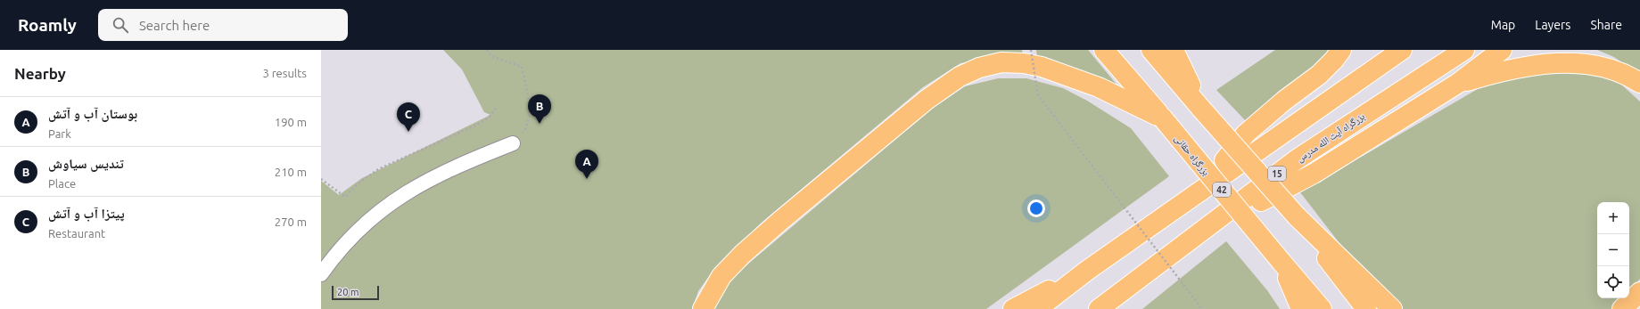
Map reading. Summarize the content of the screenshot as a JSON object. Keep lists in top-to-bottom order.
{
  "streets": {
    "highway": [
      "بزرگراه آیت الله مدرس",
      "بزرگراه حقانی",
      "15",
      "42"
    ]
  },
  "scale_bar": "20 m",
  "page": {
    "header": "Roamly",
    "search": "Search here",
    "nav": ["Map", "Layers", "Share"],
    "heading": ["Nearby", "3 results"],
    "pins": ["B", "C", "A"],
    "list": [
      {
        "mark": "A",
        "name": "بوستان آب و آتش",
        "note": "Park",
        "value": "190 m"
      },
      {
        "mark": "B",
        "name": "تندیس سیاوش",
        "note": "Place",
        "value": "210 m"
      },
      {
        "mark": "C",
        "name": "پیتزا آب و آتش",
        "note": "Restaurant",
        "value": "270 m"
      }
    ],
    "map_buttons": ["+", "−"],
    "scale": "20 m"
  }
}
